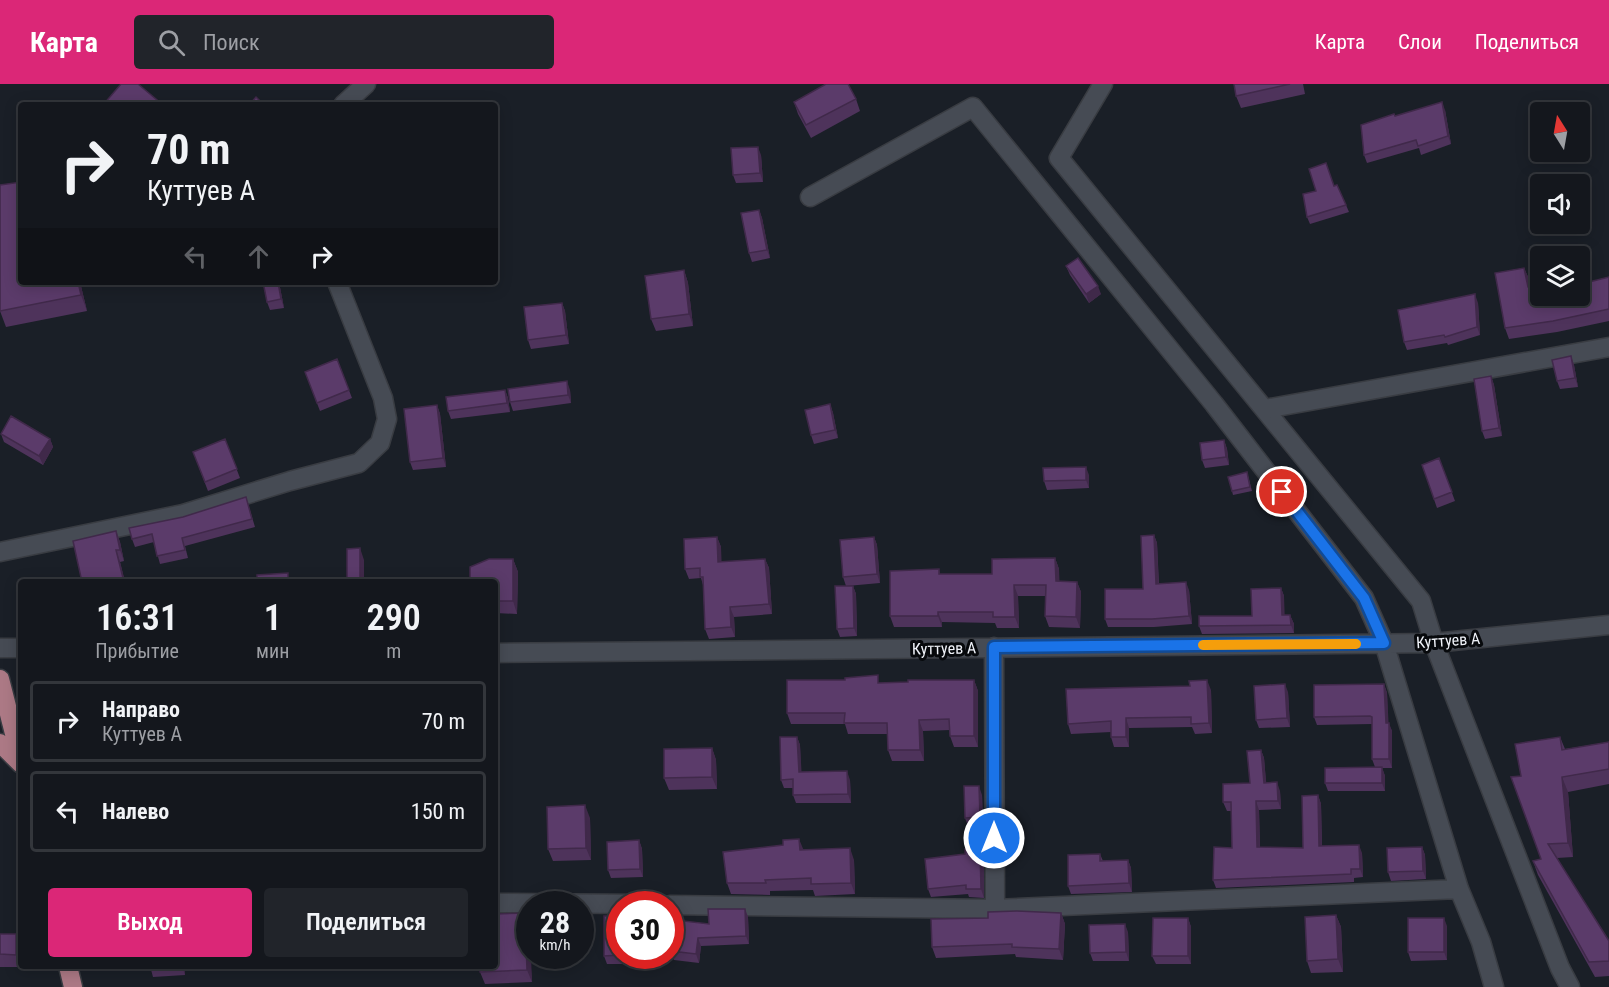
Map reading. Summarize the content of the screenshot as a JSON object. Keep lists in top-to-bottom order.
{
  "streets": {
    "street": ["Куттуев А"]
  },
  "north": "top",
  "page": {
    "header": "Карта",
    "search": "Поиск",
    "nav": ["Карта", "Слои", "Поделиться"],
    "turn": ["70 m", "Куттуев А"],
    "eta": [
      "16:31",
      "Прибытие",
      "1",
      "мин",
      "290",
      "m"
    ],
    "list": [
      {
        "name": "Направо",
        "note": "Куттуев А",
        "value": "70 m"
      },
      {
        "name": "Налево",
        "value": "150 m"
      }
    ],
    "buttons": ["Выход", "Поделиться"],
    "speed": "28 km/h",
    "limit": "30"
  }
}
